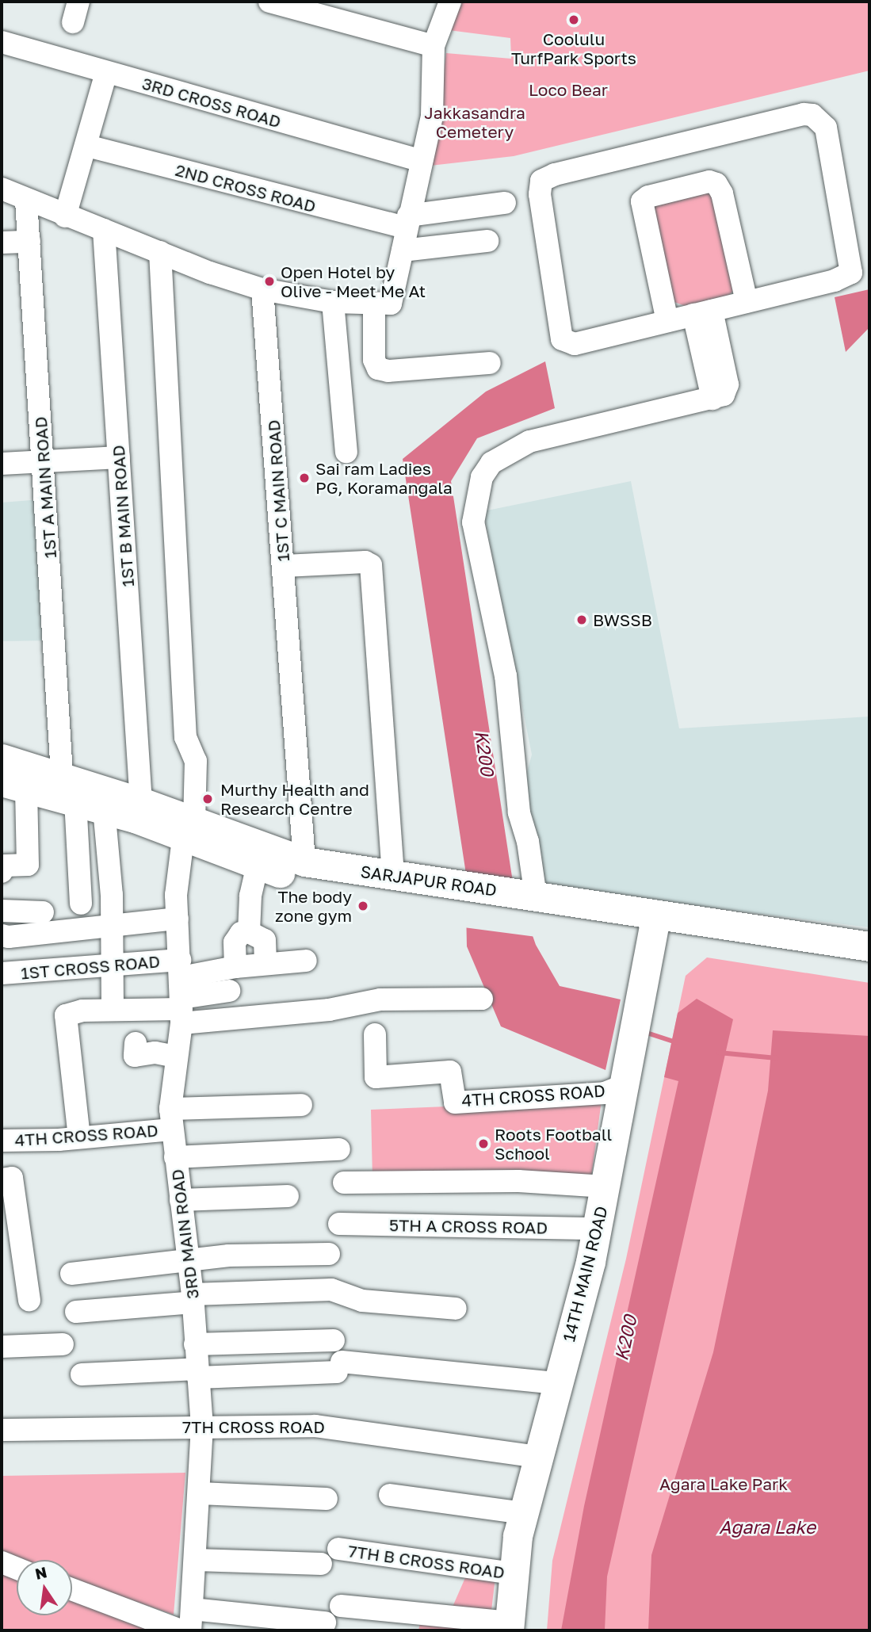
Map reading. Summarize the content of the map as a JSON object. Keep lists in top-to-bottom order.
{
  "streets": {
    "main road": ["SARJAPUR ROAD", "14TH MAIN ROAD"],
    "street": [
      "3RD CROSS ROAD",
      "2ND CROSS ROAD",
      "1ST A MAIN ROAD",
      "1ST C MAIN ROAD",
      "1ST B MAIN ROAD",
      "1ST CROSS ROAD",
      "4TH CROSS ROAD",
      "5TH A CROSS ROAD",
      "3RD MAIN ROAD",
      "7TH CROSS ROAD",
      "7TH B CROSS ROAD"
    ]
  },
  "crossings": [
    ["1ST A MAIN ROAD", "SARJAPUR ROAD"],
    ["1ST C MAIN ROAD", "SARJAPUR ROAD"],
    ["1ST B MAIN ROAD", "SARJAPUR ROAD"],
    ["SARJAPUR ROAD", "3RD MAIN ROAD"],
    ["SARJAPUR ROAD", "14TH MAIN ROAD"],
    ["1ST CROSS ROAD", "3RD MAIN ROAD"],
    ["4TH CROSS ROAD", "3RD MAIN ROAD"],
    ["4TH CROSS ROAD", "14TH MAIN ROAD"],
    ["5TH A CROSS ROAD", "14TH MAIN ROAD"],
    ["3RD MAIN ROAD", "7TH CROSS ROAD"],
    ["14TH MAIN ROAD", "7TH CROSS ROAD"],
    ["14TH MAIN ROAD", "7TH B CROSS ROAD"]
  ],
  "water": ["K200", "Agara Lake"],
  "parks": ["Loco Bear", "Jakkasandra Cemetery", "Agara Lake Park"],
  "places": [
    "Coolulu TurfPark Sports",
    "Open Hotel by Olive - Meet Me At",
    "Sai ram Ladies PG, Koramangala",
    "BWSSB",
    "Murthy Health and Research Centre",
    "The body zone gym",
    "Roots Football School"
  ],
  "north": "top"
}
